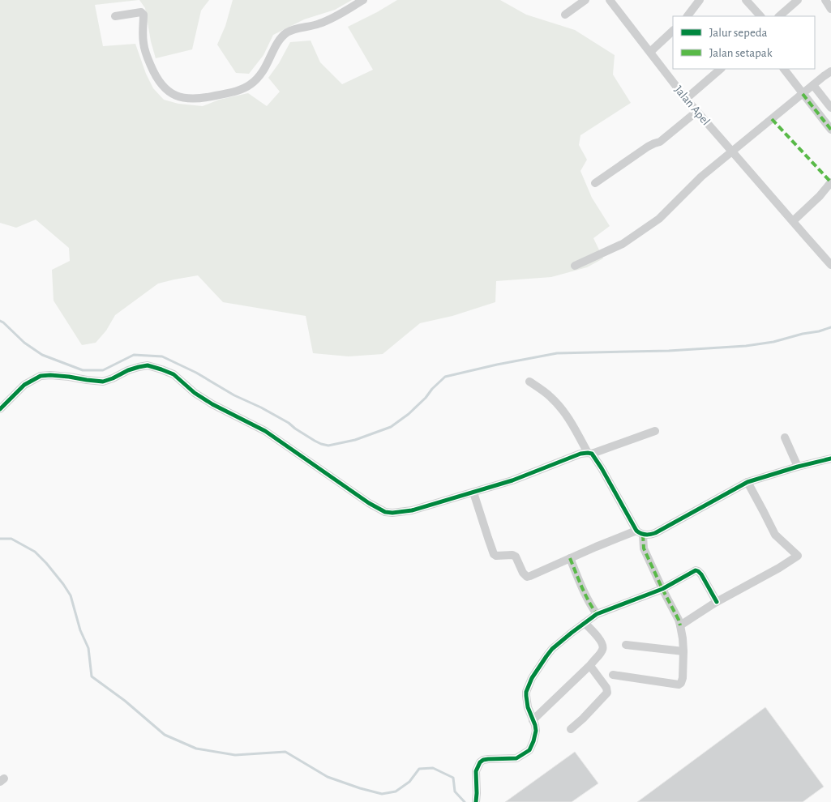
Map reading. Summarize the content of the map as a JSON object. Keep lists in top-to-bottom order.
{
  "streets": {
    "street": ["Jalan Apel"]
  },
  "legend": ["Jalur sepeda", "Jalan setapak"]
}
